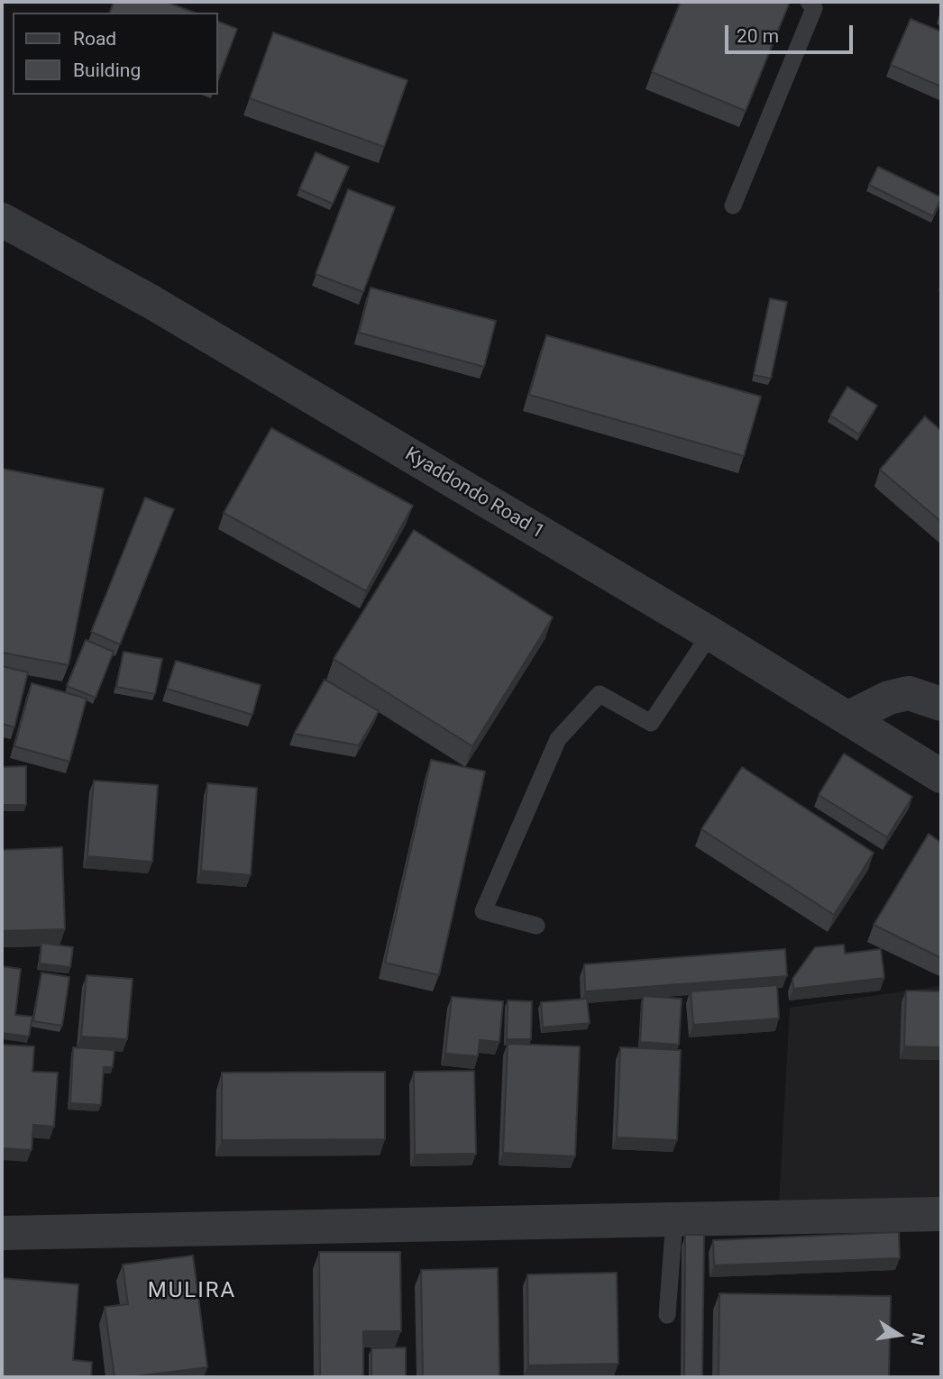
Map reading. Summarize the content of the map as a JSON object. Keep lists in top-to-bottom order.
{
  "streets": {
    "street": ["Kyaddondo Road 1"]
  },
  "districts": ["MULIRA"],
  "legend": ["Road", "Building"],
  "scale_bar": "20 m",
  "north": "right"
}
